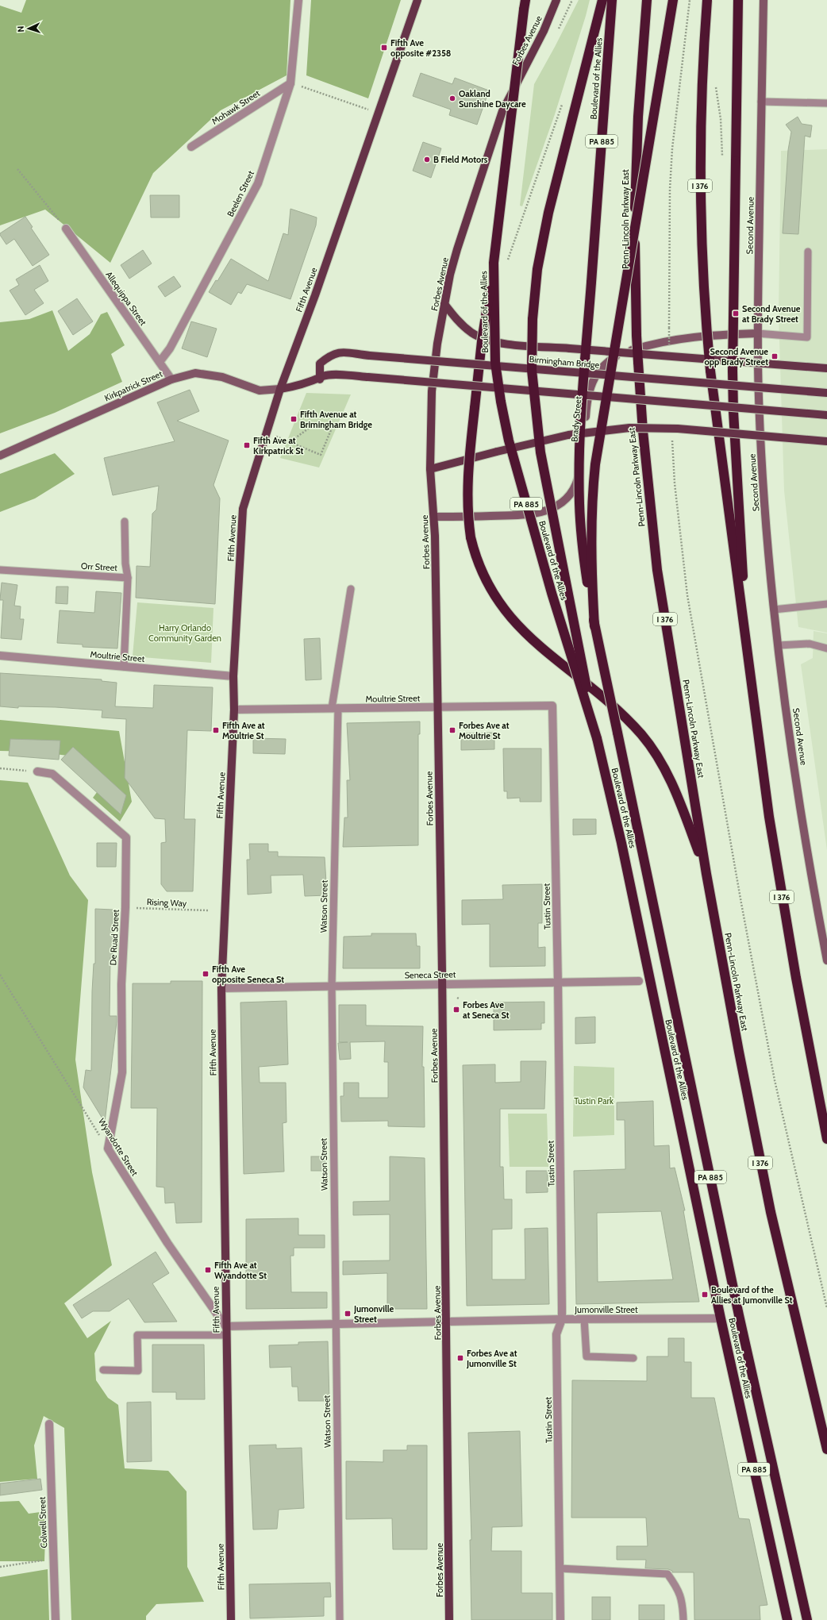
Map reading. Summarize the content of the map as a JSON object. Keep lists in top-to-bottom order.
{
  "streets": {
    "highway": [
      "Boulevard of the Allies",
      "PA 885",
      "I 376",
      "Penn-Lincoln Parkway East"
    ],
    "main road": [
      "Forbes Avenue",
      "Second Avenue",
      "Fifth Avenue",
      "Birmingham Bridge",
      "Kirkpatrick Street",
      "Brady Street"
    ],
    "street": [
      "Mohawk Street",
      "Beelen Street",
      "Allequippa Street",
      "Moultrie Street",
      "Tustin Street",
      "De Ruad Street",
      "Seneca Street",
      "Wyandotte Street",
      "Jumonville Street",
      "Colwell Street"
    ],
    "lane": ["Orr Street", "Watson Street"],
    "path": ["Rising Way"]
  },
  "crossings": [
    ["Forbes Avenue", "Brady Street"],
    ["Forbes Avenue", "Moultrie Street"],
    ["Forbes Avenue", "Seneca Street"],
    ["Forbes Avenue", "Jumonville Street"],
    ["Boulevard of the Allies", "Jumonville Street"],
    ["Mohawk Street", "Beelen Street"],
    ["Beelen Street", "Allequippa Street"],
    ["Second Avenue", "Brady Street"],
    ["Fifth Avenue", "Kirkpatrick Street"],
    ["Fifth Avenue", "Moultrie Street"],
    ["Fifth Avenue", "Seneca Street"],
    ["Fifth Avenue", "Wyandotte Street"],
    ["Fifth Avenue", "Jumonville Street"],
    ["Allequippa Street", "Kirkpatrick Street"],
    ["Orr Street", "Moultrie Street"],
    ["Moultrie Street", "Watson Street"],
    ["Moultrie Street", "Tustin Street"],
    ["Rising Way", "De Ruad Street"],
    ["Watson Street", "Seneca Street"],
    ["Watson Street", "Jumonville Street"],
    ["Tustin Street", "Seneca Street"],
    ["Tustin Street", "Jumonville Street"],
    ["De Ruad Street", "Wyandotte Street"],
    ["Wyandotte Street", "Jumonville Street"]
  ],
  "parks": ["Harry Orlando Community Garden", "Tustin Park"],
  "places": {
    "transit": [
      "Fifth Ave opposite #2358",
      "Second Avenue at Brady Street",
      "Second Avenue opp Brady Street",
      "Fifth Avenue at Brimingham Bridge",
      "Fifth Ave at Kirkpatrick St",
      "Fifth Ave at Moultrie St",
      "Forbes Ave at Moultrie St",
      "Fifth Ave opposite Seneca St",
      "Forbes Ave at Seneca St",
      "Fifth Ave at Wyandotte St",
      "Boulevard of the Allies at Jumonville St",
      "Jumonville Street",
      "Forbes Ave at Jumonville St"
    ],
    "other": ["Oakland Sunshine Daycare", "B Field Motors"]
  },
  "north": "left"
}
